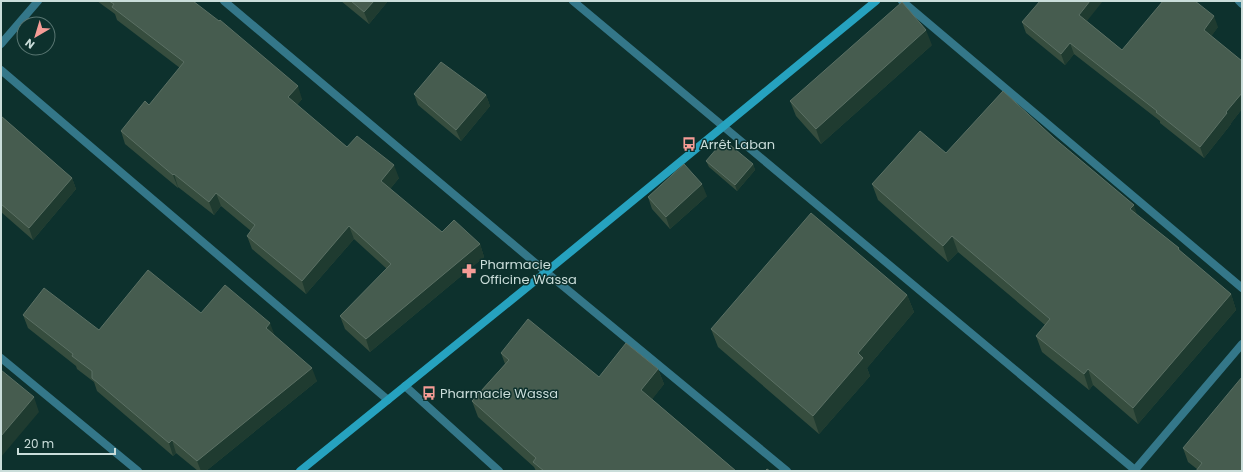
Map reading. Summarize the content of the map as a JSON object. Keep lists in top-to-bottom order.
{
  "places": {
    "bus stop": ["Arrêt Laban", "Pharmacie Wassa"],
    "pharmacy": ["Pharmacie Officine Wassa"]
  },
  "scale_bar": "20 m",
  "north": "bottom left"
}
